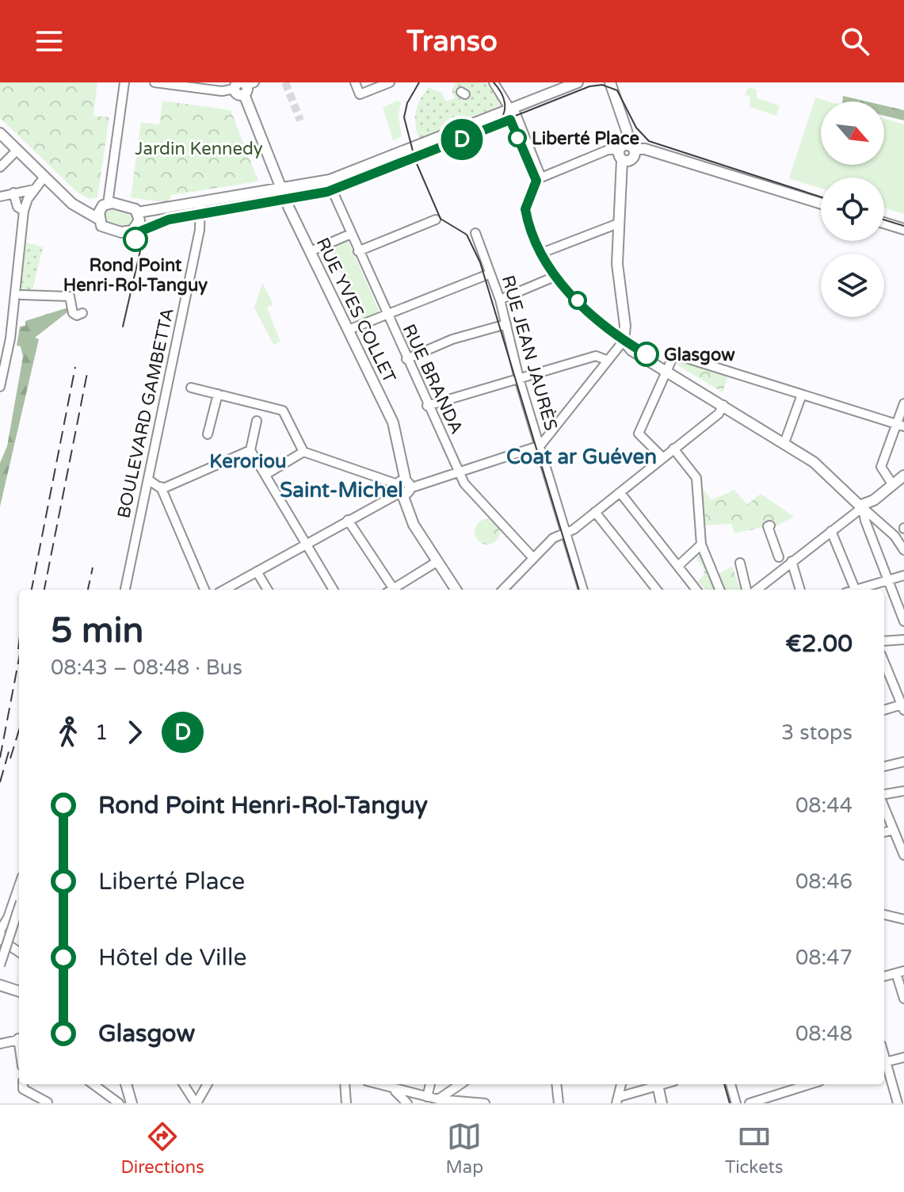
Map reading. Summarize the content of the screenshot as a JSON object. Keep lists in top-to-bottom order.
{
  "streets": {
    "main road": ["RUE YVES COLLET"],
    "street": ["RUE JEAN JAURÈS", "RUE BRANDA", "BOULEVARD GAMBETTA"]
  },
  "districts": ["Coat ar Guéven", "Keroriou", "Saint-Michel"],
  "parks": ["Jardin Kennedy"],
  "places": ["Liberté Place", "Rond Point Henri-Rol-Tanguy", "Glasgow"],
  "lines": ["bus line D"],
  "north": "bottom right",
  "page": {
    "header": "Transo",
    "on_map": "D",
    "heading": ["5 min", "08:43 – 08:48 · Bus", "€2.00"],
    "legs": ["1", "D", "3 stops"],
    "list": [
      {
        "name": "Rond Point Henri-Rol-Tanguy",
        "value": "08:44"
      },
      {
        "name": "Liberté Place",
        "value": "08:46"
      },
      {
        "name": "Hôtel de Ville",
        "value": "08:47"
      },
      {
        "name": "Glasgow",
        "value": "08:48"
      }
    ],
    "tabs": ["Directions", "Map", "Tickets"]
  }
}
